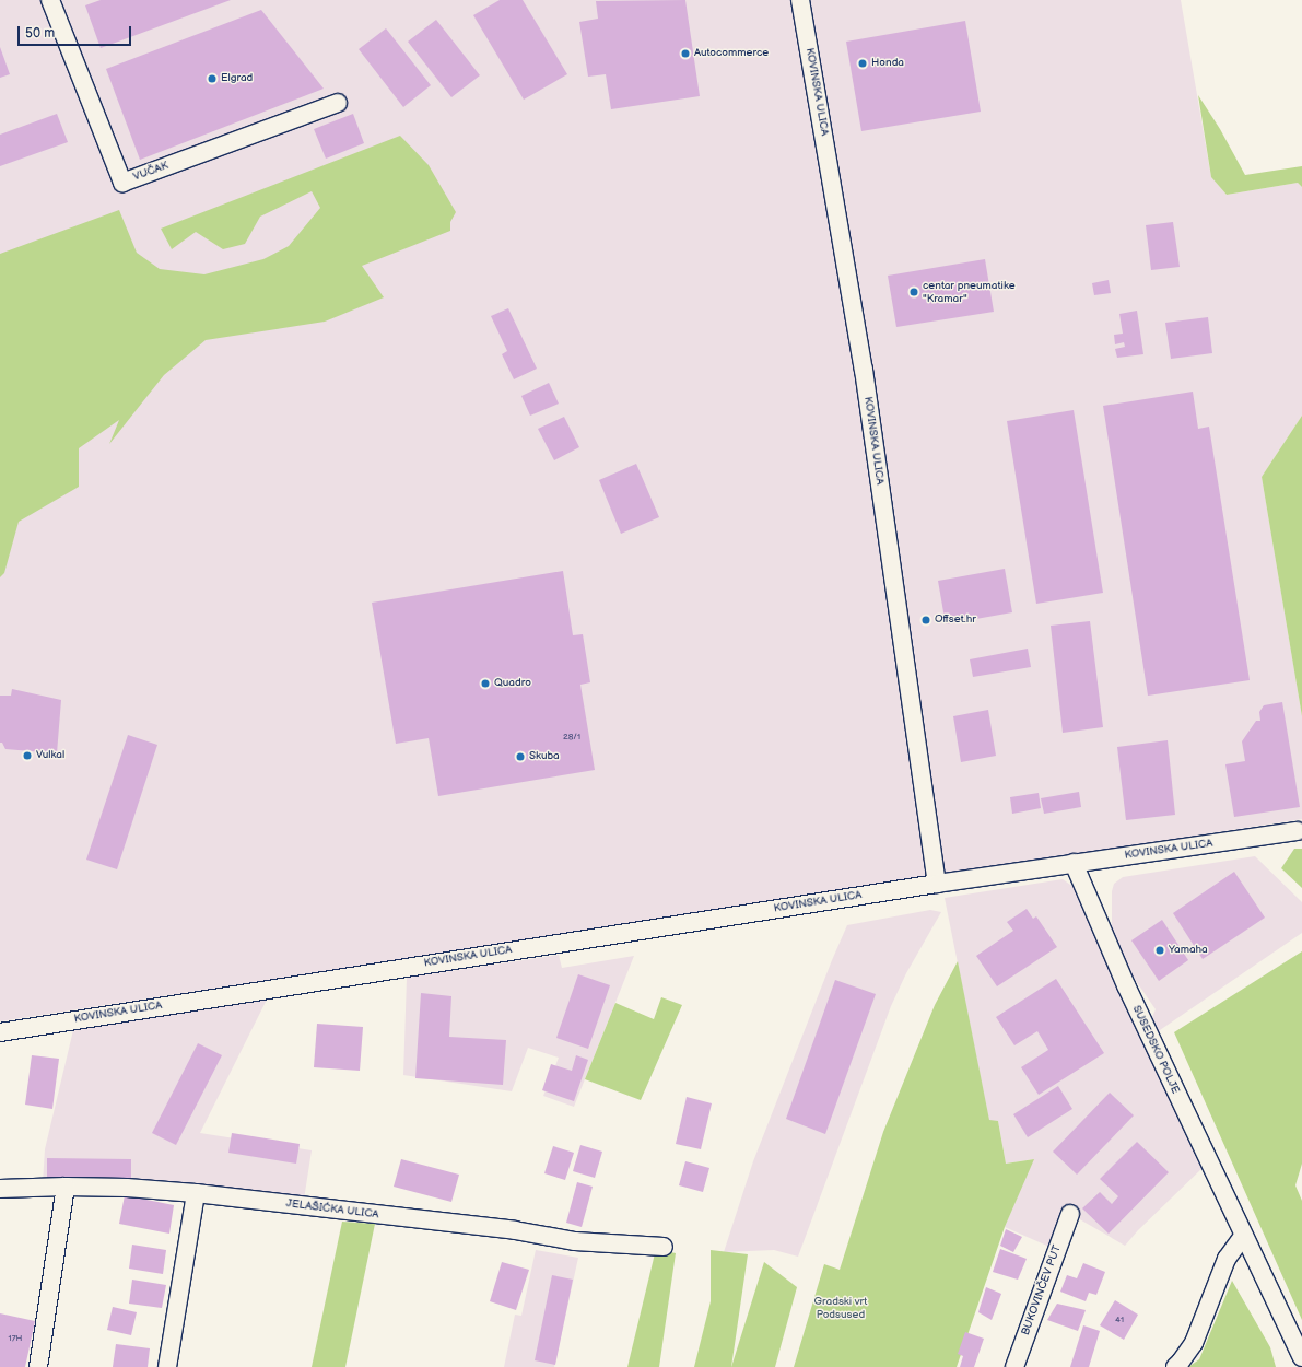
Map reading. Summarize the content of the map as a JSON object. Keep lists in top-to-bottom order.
{
  "streets": {
    "street": [
      "KOVINSKA ULICA",
      "VUČAK",
      "SUSEDSKO POLJE",
      "JELAŠIĆKA ULICA",
      "BUKOVINČEV PUT"
    ]
  },
  "crossings": [
    ["KOVINSKA ULICA", "SUSEDSKO POLJE"]
  ],
  "parks": ["Gradski vrt Podsused"],
  "places": [
    "Autocommerce",
    "Honda",
    "Elgrad",
    "centar pneumatike \"Kramar\"",
    "Offset.hr",
    "Quadro",
    "Vulkal",
    "Skuba",
    "Yamaha"
  ],
  "house_numbers": ["28/1", "41", "17H"],
  "scale_bar": "50 m"
}
